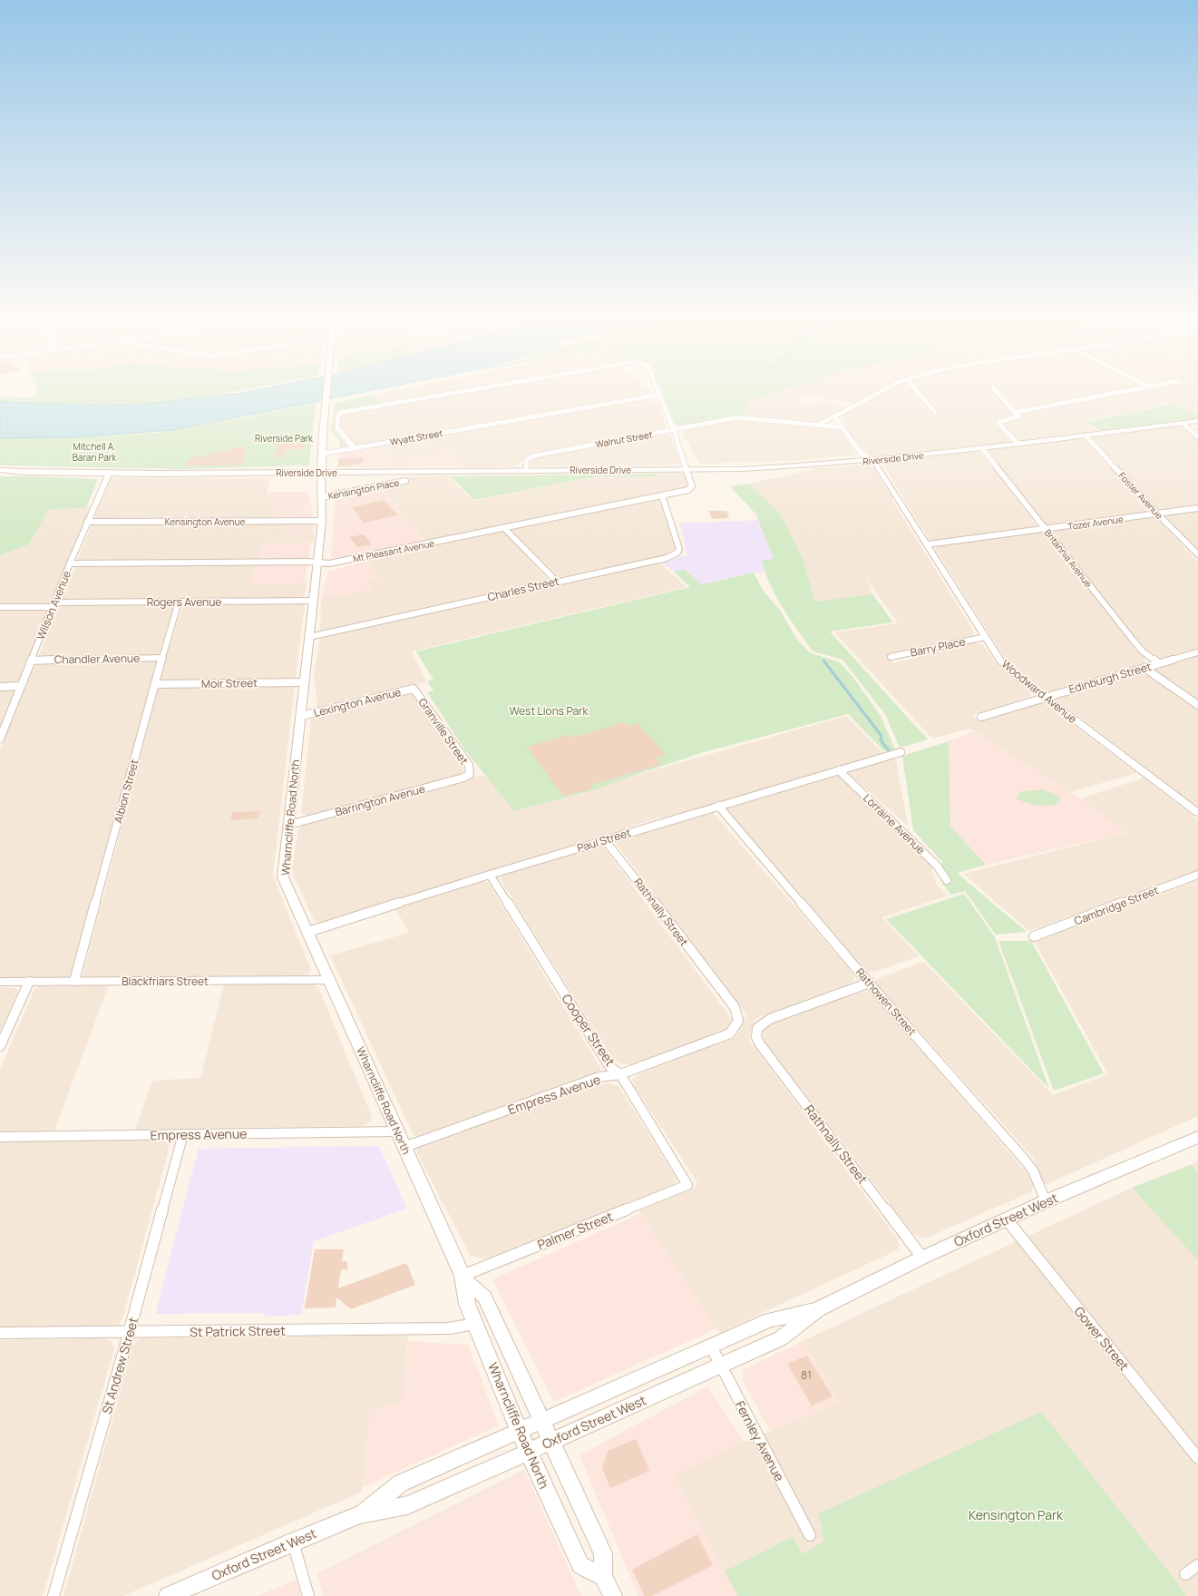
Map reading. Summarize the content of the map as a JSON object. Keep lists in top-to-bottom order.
{
  "streets": {
    "main road": ["Riverside Drive", "Wharncliffe Road North", "Oxford Street West"],
    "street": [
      "Wyatt Street",
      "Walnut Street",
      "Kensington Place",
      "Foster Avenue",
      "Kensington Avenue",
      "Tozer Avenue",
      "Mt Pleasant Avenue",
      "Britannia Avenue",
      "Charles Street",
      "Rogers Avenue",
      "Wilson Avenue",
      "Barry Place",
      "Chandler Avenue",
      "Edinburgh Street",
      "Moir Street",
      "Woodward Avenue",
      "Lexington Avenue",
      "Granville Street",
      "Albion Street",
      "Barrington Avenue",
      "Lorraine Avenue",
      "Paul Street",
      "Cambridge Street",
      "Rathnally Street",
      "Blackfriars Street",
      "Rathowen Street",
      "Cooper Street",
      "Empress Avenue",
      "Palmer Street",
      "St Patrick Street",
      "Gower Street",
      "St Andrew Street",
      "Fernley Avenue"
    ]
  },
  "crossings": [
    ["Wyatt Street", "Wharncliffe Road North"],
    ["Walnut Street", "Riverside Drive"],
    ["Riverside Drive", "Foster Avenue"],
    ["Riverside Drive", "Mt Pleasant Avenue"],
    ["Riverside Drive", "Britannia Avenue"],
    ["Riverside Drive", "Wilson Avenue"],
    ["Riverside Drive", "Woodward Avenue"],
    ["Riverside Drive", "Wharncliffe Road North"],
    ["Kensington Place", "Wharncliffe Road North"],
    ["Foster Avenue", "Tozer Avenue"],
    ["Kensington Avenue", "Wilson Avenue"],
    ["Kensington Avenue", "Wharncliffe Road North"],
    ["Tozer Avenue", "Britannia Avenue"],
    ["Tozer Avenue", "Woodward Avenue"],
    ["Mt Pleasant Avenue", "Charles Street"],
    ["Mt Pleasant Avenue", "Wilson Avenue"],
    ["Mt Pleasant Avenue", "Wharncliffe Road North"],
    ["Britannia Avenue", "Edinburgh Street"],
    ["Charles Street", "Wharncliffe Road North"],
    ["Rogers Avenue", "Wilson Avenue"],
    ["Rogers Avenue", "Albion Street"],
    ["Rogers Avenue", "Wharncliffe Road North"],
    ["Wilson Avenue", "Chandler Avenue"],
    ["Barry Place", "Woodward Avenue"],
    ["Chandler Avenue", "Albion Street"],
    ["Edinburgh Street", "Woodward Avenue"],
    ["Moir Street", "Albion Street"],
    ["Moir Street", "Wharncliffe Road North"],
    ["Lexington Avenue", "Granville Street"],
    ["Lexington Avenue", "Wharncliffe Road North"],
    ["Granville Street", "Barrington Avenue"],
    ["Albion Street", "Blackfriars Street"],
    ["Barrington Avenue", "Wharncliffe Road North"],
    ["Wharncliffe Road North", "Paul Street"],
    ["Wharncliffe Road North", "Blackfriars Street"],
    ["Wharncliffe Road North", "Empress Avenue"],
    ["Wharncliffe Road North", "Oxford Street West"],
    ["Wharncliffe Road North", "Palmer Street"],
    ["Wharncliffe Road North", "St Patrick Street"],
    ["Lorraine Avenue", "Paul Street"],
    ["Paul Street", "Rathnally Street"],
    ["Paul Street", "Rathowen Street"],
    ["Paul Street", "Cooper Street"],
    ["Rathnally Street", "Rathowen Street"],
    ["Rathnally Street", "Empress Avenue"],
    ["Rathnally Street", "Oxford Street West"],
    ["Rathowen Street", "Oxford Street West"],
    ["Cooper Street", "Empress Avenue"],
    ["Cooper Street", "Palmer Street"],
    ["Empress Avenue", "St Andrew Street"],
    ["Oxford Street West", "Gower Street"],
    ["Oxford Street West", "Fernley Avenue"],
    ["St Patrick Street", "St Andrew Street"]
  ],
  "parks": [
    "Riverside Park",
    "Mitchell A. Baran Park",
    "West Lions Park",
    "Kensington Park"
  ],
  "house_numbers": ["81"]
}
